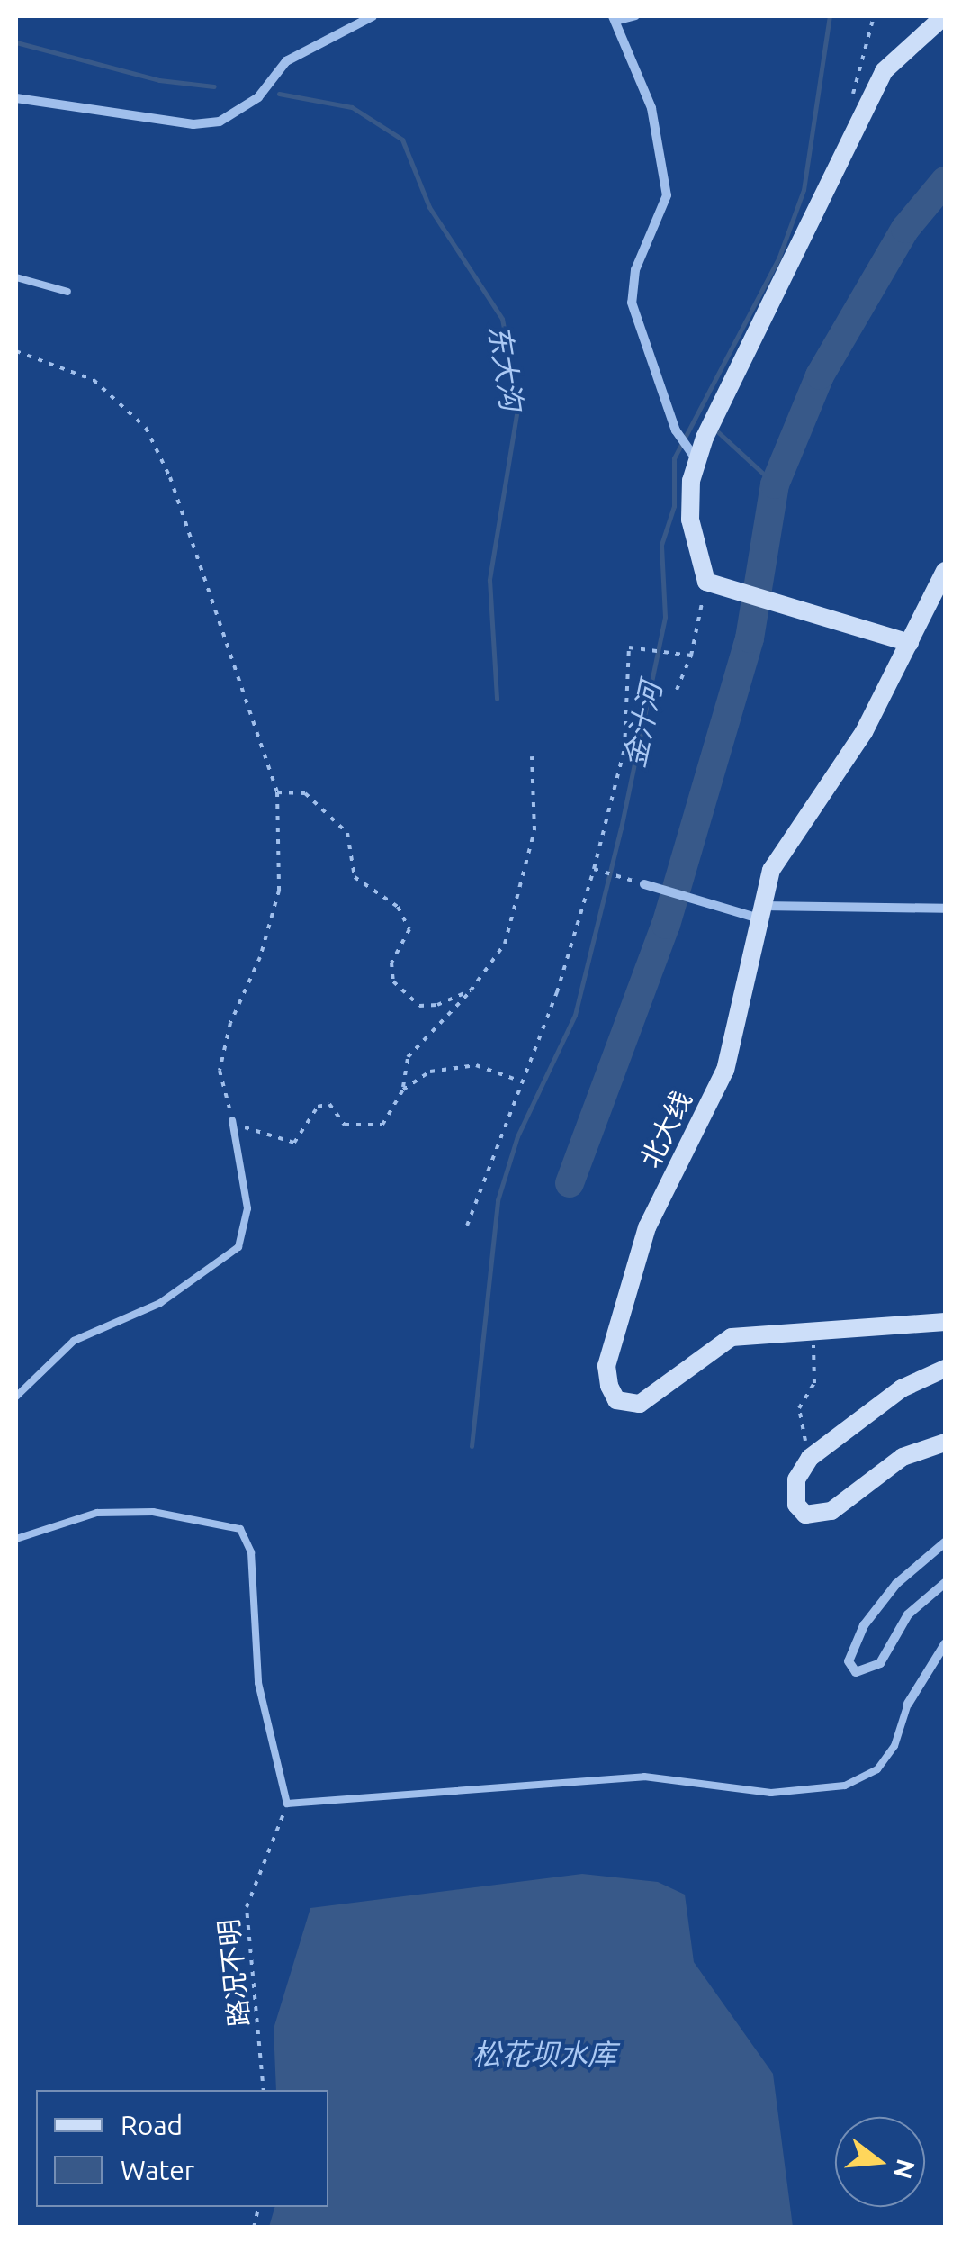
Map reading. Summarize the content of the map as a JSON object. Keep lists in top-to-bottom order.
{
  "streets": {
    "street": ["北大线"],
    "path": ["路况不明"]
  },
  "water": ["东大沟", "金汁河", "松花坝水库"],
  "legend": ["Road", "Water"],
  "north": "right"
}
